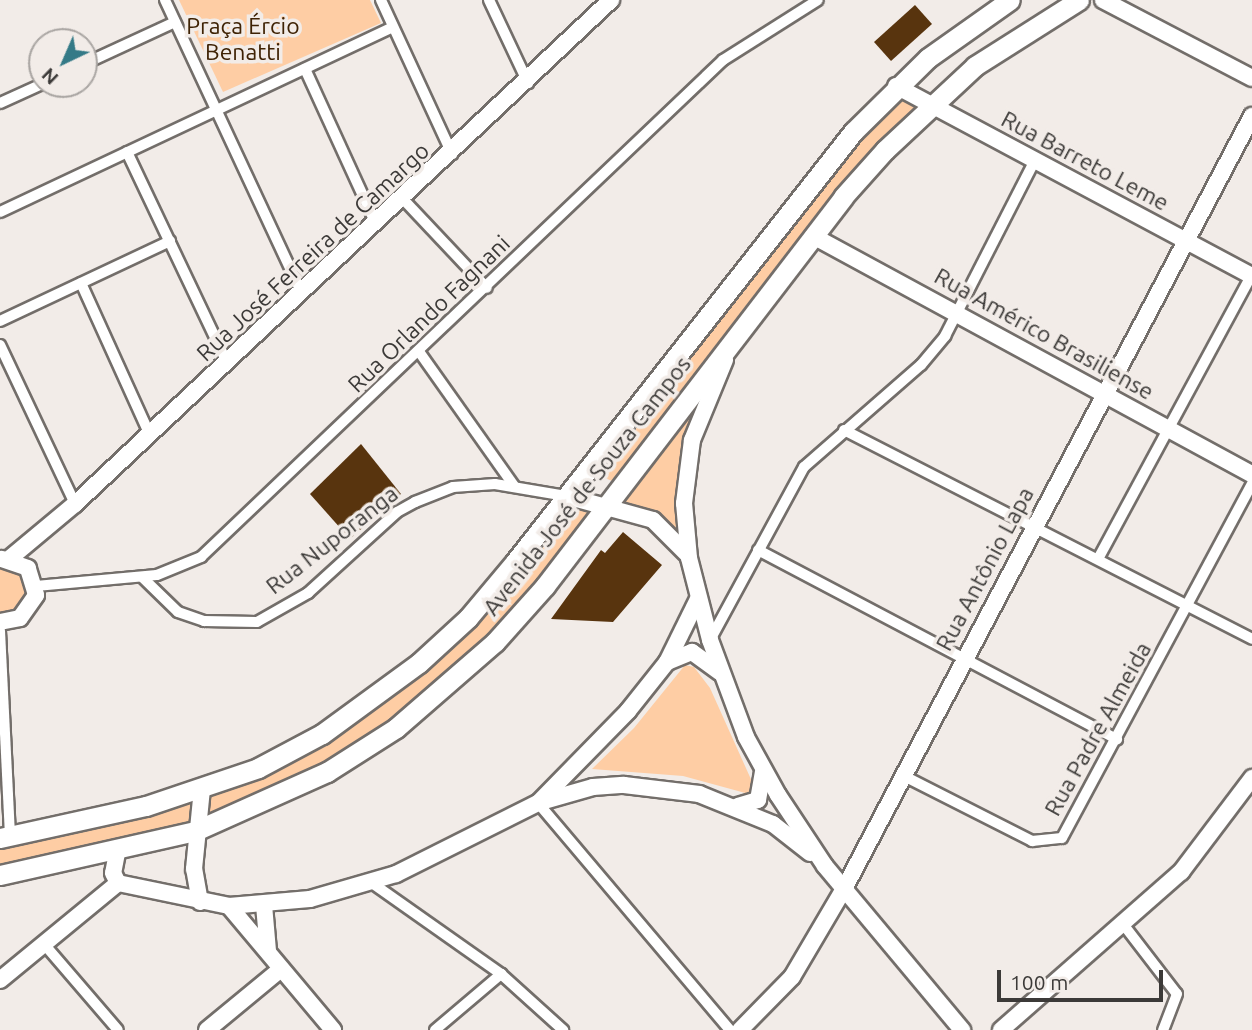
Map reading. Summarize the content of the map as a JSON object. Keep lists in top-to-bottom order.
{
  "streets": {
    "highway": ["Avenida José de Souza Campos"],
    "street": [
      "Rua Barreto Leme",
      "Rua José Ferreira de Camargo",
      "Rua Orlando Fagnani",
      "Rua Américo Brasiliense",
      "Rua Nuporanga",
      "Rua Antônio Lapa",
      "Rua Padre Almeida"
    ]
  },
  "crossings": [
    ["Rua Barreto Leme", "Avenida José de Souza Campos"],
    ["Rua Barreto Leme", "Rua Antônio Lapa"],
    ["Rua Orlando Fagnani", "Rua Nuporanga"],
    ["Rua Américo Brasiliense", "Avenida José de Souza Campos"],
    ["Rua Américo Brasiliense", "Rua Antônio Lapa"],
    ["Avenida José de Souza Campos", "Rua Nuporanga"],
    ["Rua Antônio Lapa", "Rua Padre Almeida"]
  ],
  "parks": ["Praça Ércio Benatti"],
  "scale_bar": "100 m",
  "north": "bottom left"
}
